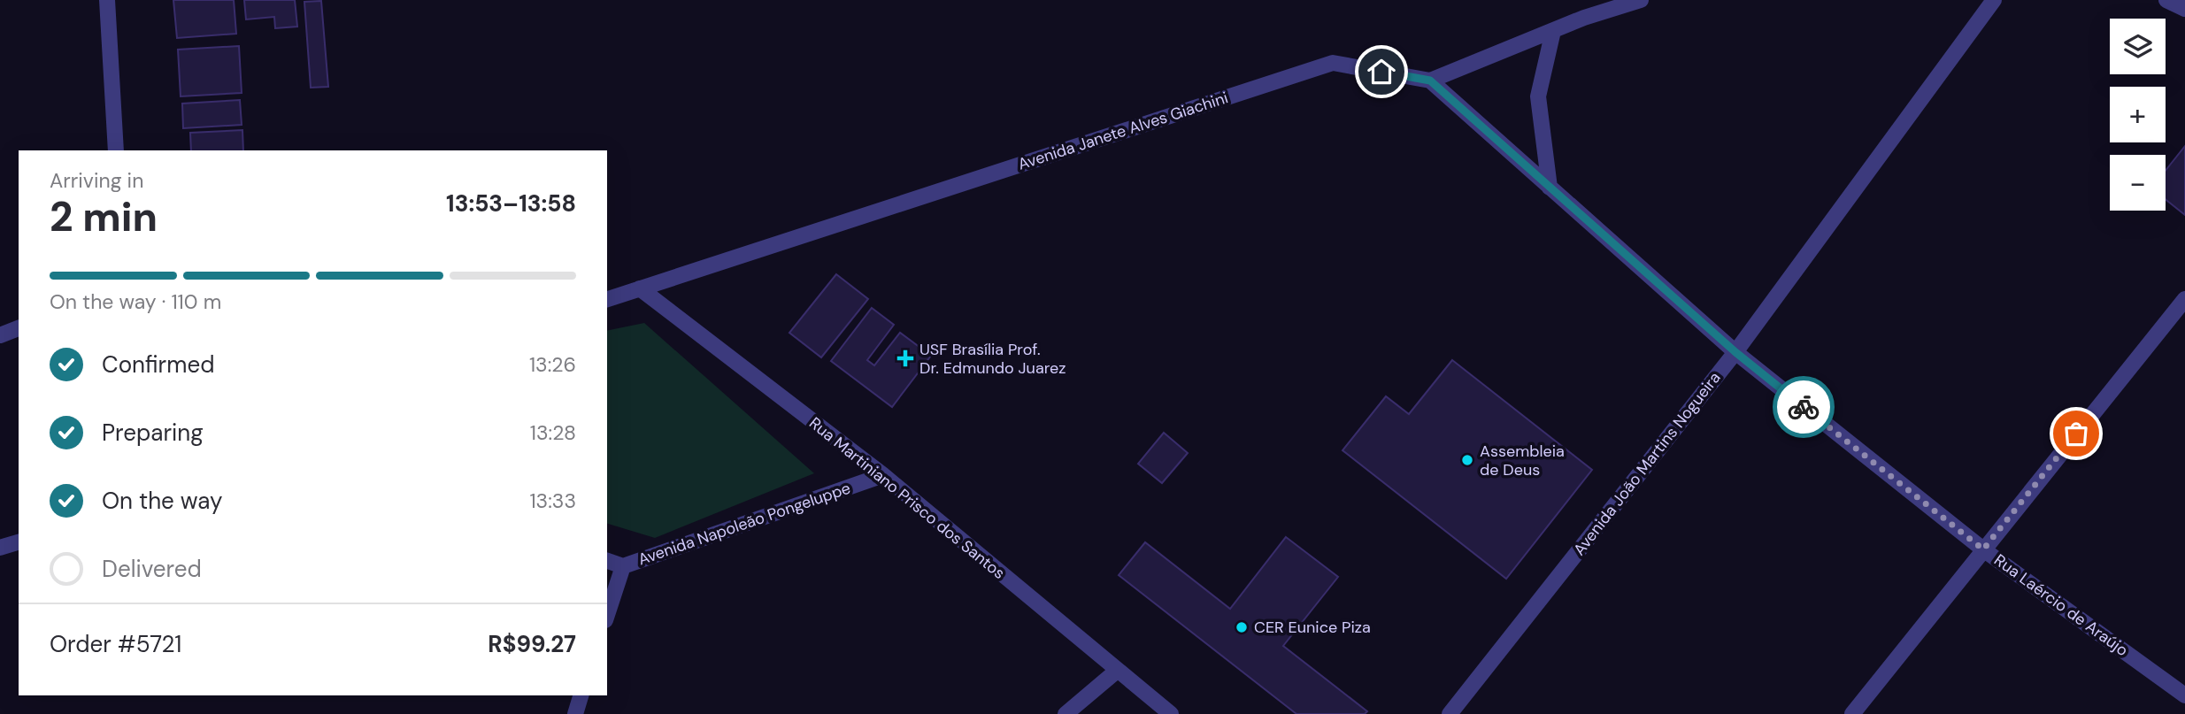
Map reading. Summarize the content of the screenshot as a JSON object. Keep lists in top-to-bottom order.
{
  "streets": {
    "street": [
      "Avenida Janete Alves Giachini",
      "Avenida João Martins Nogueira",
      "Rua Martiniano Prisco dos Santos",
      "Avenida Napoleão Pongeluppe",
      "Rua Laércio de Araújo"
    ]
  },
  "crossings": [
    ["Avenida Janete Alves Giachini", "Rua Martiniano Prisco dos Santos"],
    ["Avenida Janete Alves Giachini", "Rua Laércio de Araújo"],
    ["Avenida João Martins Nogueira", "Rua Laércio de Araújo"],
    ["Rua Martiniano Prisco dos Santos", "Avenida Napoleão Pongeluppe"]
  ],
  "places": {
    "health": ["USF Brasília Prof. Dr. Edmundo Juarez"],
    "other": ["Assembleia de Deus", "CER Eunice Piza"]
  },
  "page": {
    "map_buttons": ["+", "−"],
    "heading": ["2 min", "Arriving in", "13:53–13:58"],
    "panel": ["Order #5721", "R$99.27"],
    "bar": "On the way · 110 m",
    "list": [
      ["Confirmed", "13:26"],
      ["Preparing", "13:28"],
      ["On the way", "13:33"],
      "Delivered"
    ]
  }
}
